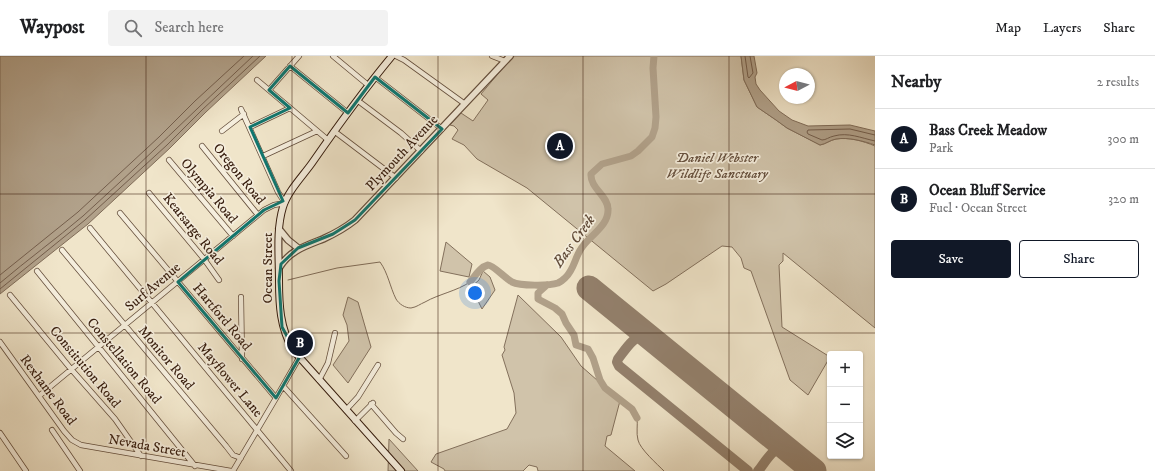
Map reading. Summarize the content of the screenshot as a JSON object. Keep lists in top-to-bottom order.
{
  "streets": {
    "main road": ["Ocean Street"],
    "street": [
      "Plymouth Avenue",
      "Oregon Road",
      "Olympia Road",
      "Kearsarge Road",
      "Surf Avenue",
      "Hartford Road",
      "Monitor Road",
      "Constellation Road",
      "Constitution Road",
      "Mayflower Lane",
      "Rexhame Road",
      "Nevada Street"
    ]
  },
  "crossings": [
    ["Plymouth Avenue", "Ocean Street"],
    ["Oregon Road", "Surf Avenue"],
    ["Olympia Road", "Surf Avenue"],
    ["Kearsarge Road", "Surf Avenue"],
    ["Ocean Street", "Surf Avenue"],
    ["Surf Avenue", "Hartford Road"],
    ["Surf Avenue", "Monitor Road"],
    ["Surf Avenue", "Constellation Road"],
    ["Surf Avenue", "Constitution Road"],
    ["Surf Avenue", "Mayflower Lane"],
    ["Surf Avenue", "Rexhame Road"],
    ["Constellation Road", "Nevada Street"],
    ["Constitution Road", "Nevada Street"],
    ["Rexhame Road", "Nevada Street"]
  ],
  "water": ["Bass Creek"],
  "parks": ["Daniel Webster Wildlife Sanctuary"],
  "north": "left",
  "page": {
    "header": "Waypost",
    "search": "Search here",
    "nav": ["Map", "Layers", "Share"],
    "heading": ["Nearby", "2 results"],
    "list": [
      {
        "mark": "A",
        "name": "Bass Creek Meadow",
        "note": "Park",
        "value": "300 m"
      },
      {
        "mark": "B",
        "name": "Ocean Bluff Service",
        "note": "Fuel · Ocean Street",
        "value": "320 m"
      }
    ],
    "pins": ["A", "B"],
    "buttons": ["Save", "Share"],
    "map_buttons": ["+", "−"]
  }
}
